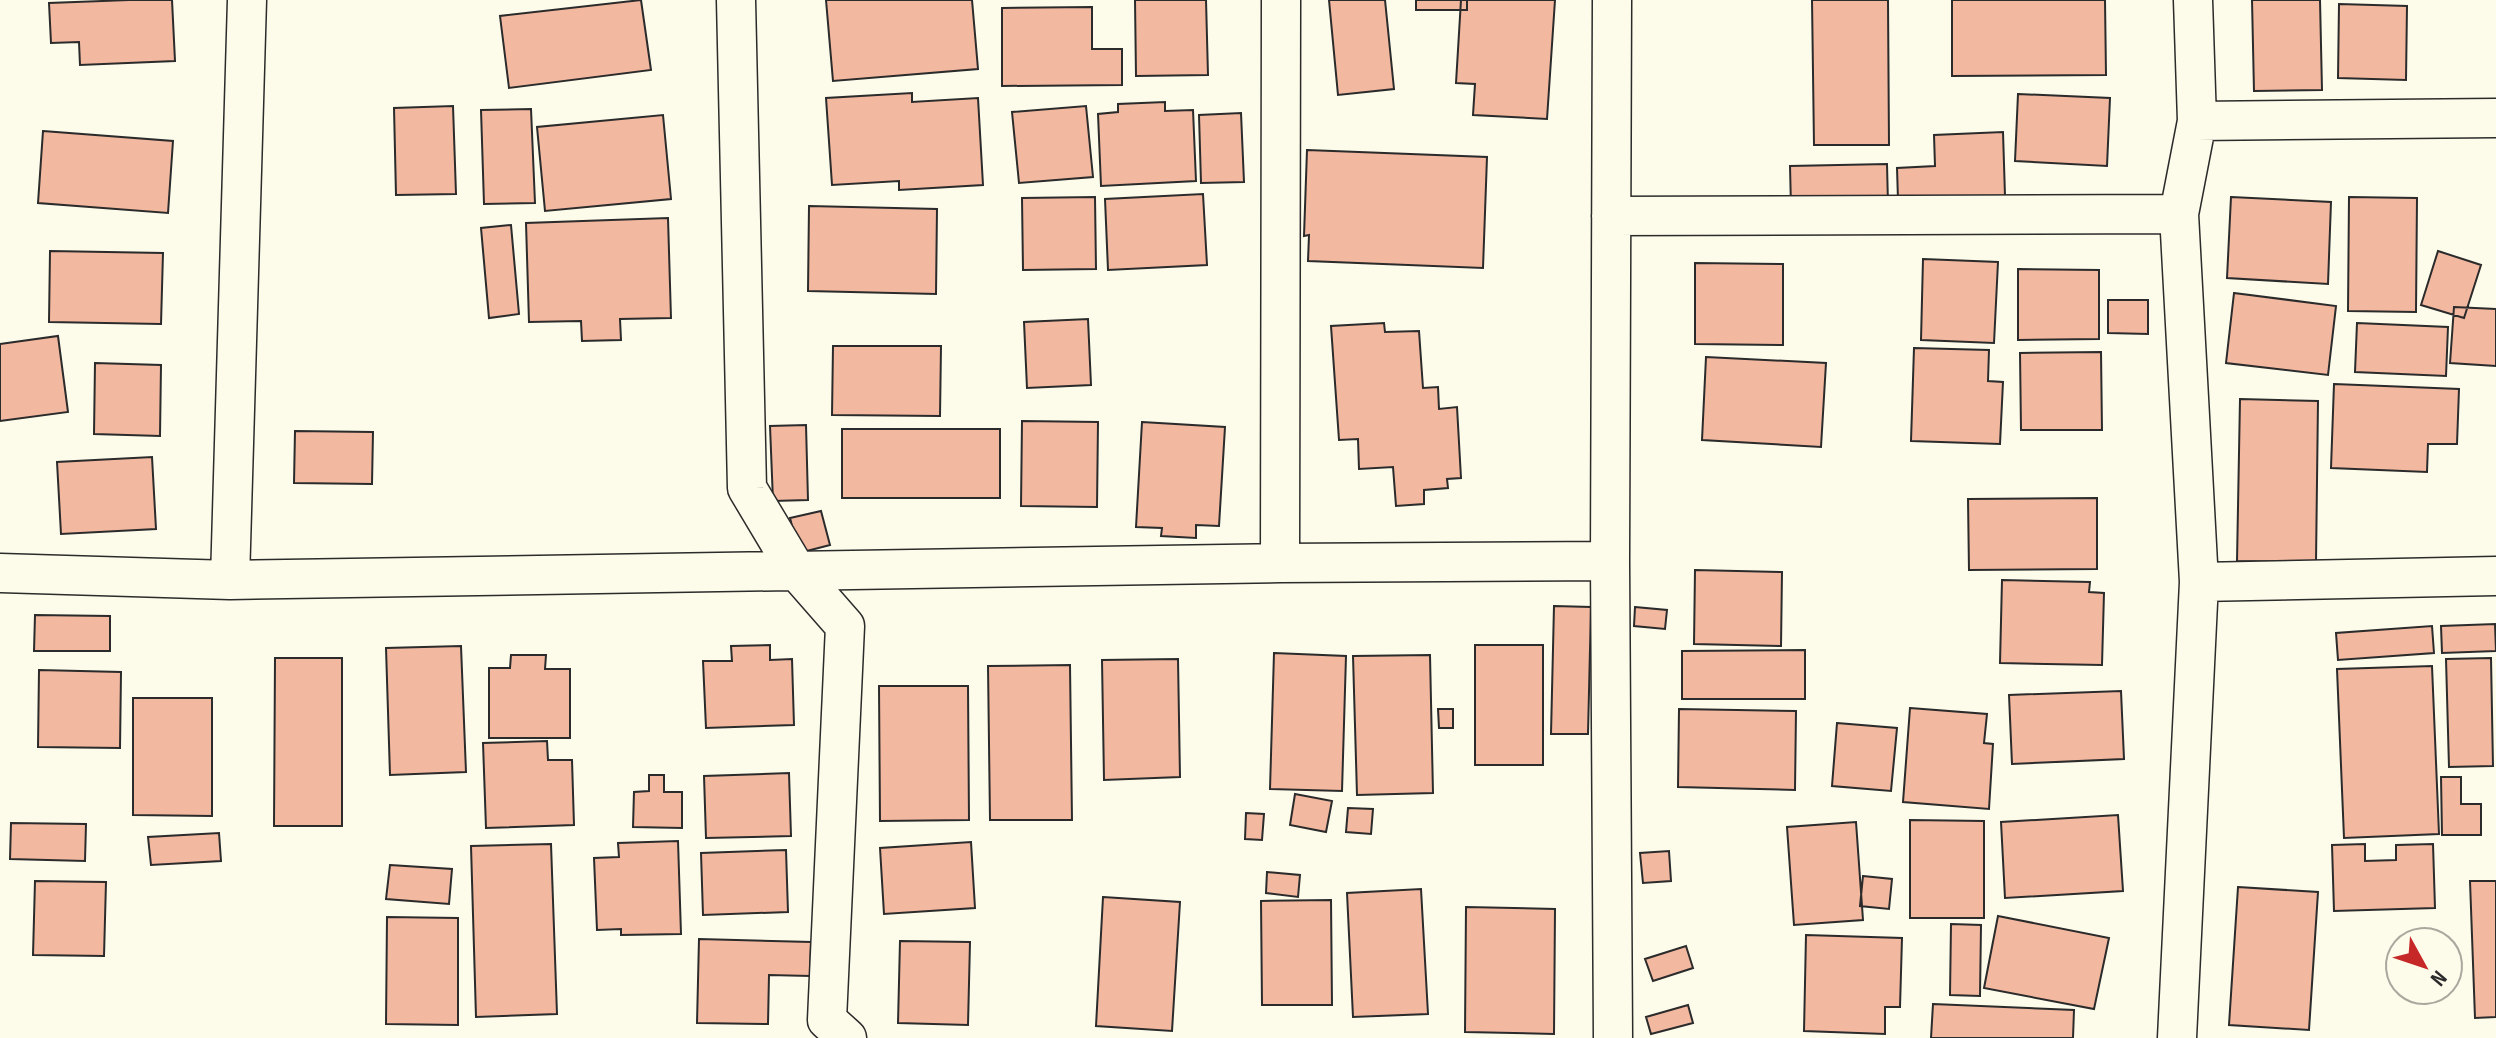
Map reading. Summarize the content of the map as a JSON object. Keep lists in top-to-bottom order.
{
  "north": "bottom right"
}
